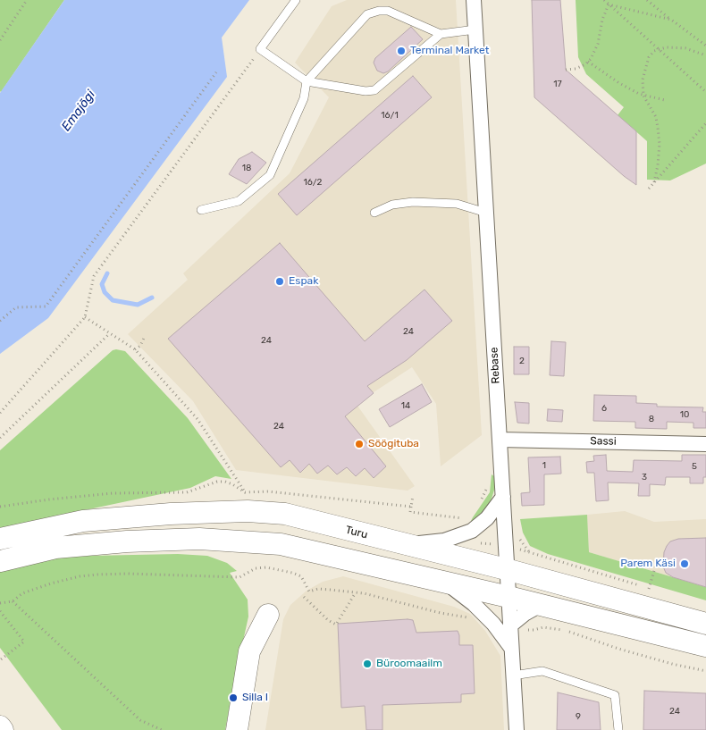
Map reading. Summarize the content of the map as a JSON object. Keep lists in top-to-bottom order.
{
  "streets": {
    "main road": ["Turu"],
    "street": ["Rebase", "Sassi"]
  },
  "crossings": [
    ["Rebase", "Sassi"],
    ["Rebase", "Turu"]
  ],
  "water": ["Emajõgi"],
  "places": [
    "Terminal Market",
    "Espak",
    "Söögituba",
    "Parem Käsi",
    "Büroomaailm",
    "Silla I"
  ],
  "house_numbers": [
    "17",
    "16/1",
    "18",
    "16/2",
    "24",
    "24",
    "2",
    "14",
    "6",
    "10",
    "8",
    "24",
    "1",
    "5",
    "3",
    "24",
    "9"
  ]
}
